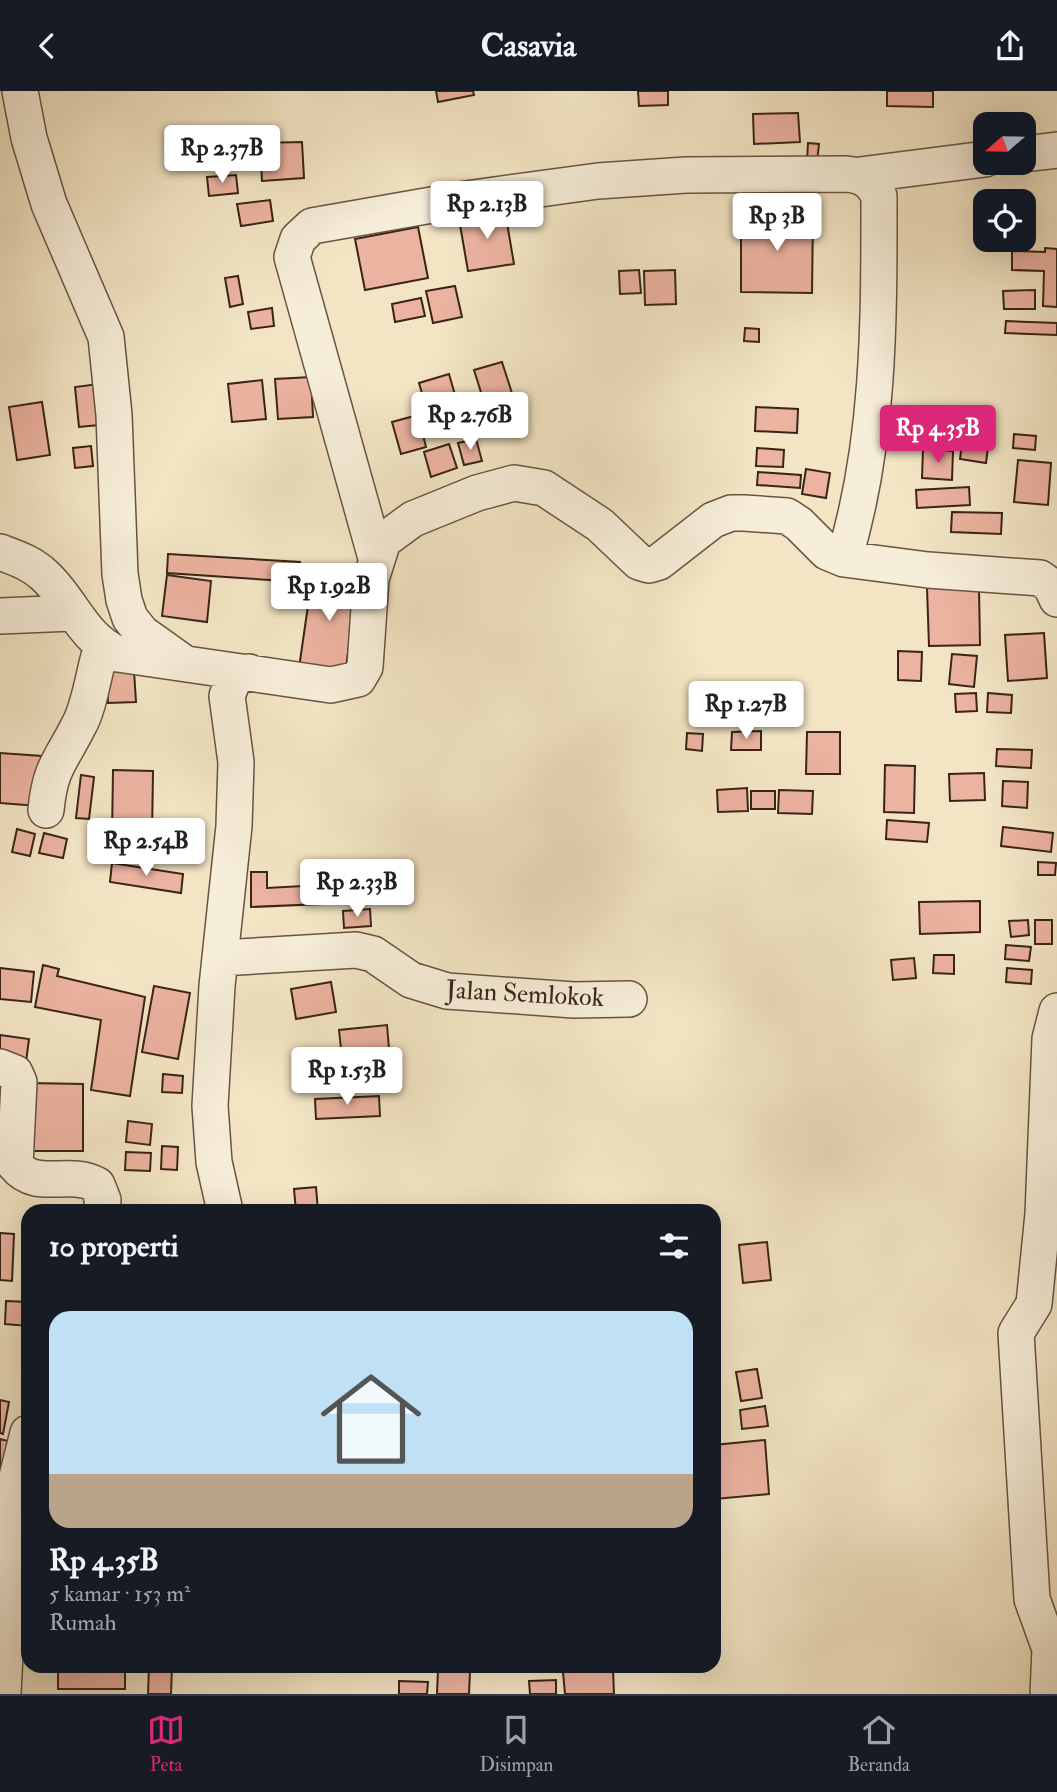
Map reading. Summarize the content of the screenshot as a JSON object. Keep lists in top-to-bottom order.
{
  "streets": {
    "street": ["Jalan Semlokok"]
  },
  "north": "left",
  "page": {
    "header": "Casavia",
    "price": [
      "Rp 2.37B",
      "Rp 2.13B",
      "Rp 3B",
      "Rp 2.76B",
      "Rp 4.35B",
      "Rp 1.92B",
      "Rp 1.27B",
      "Rp 2.54B",
      "Rp 2.33B",
      "Rp 1.53B"
    ],
    "heading": "10 properti",
    "list": [
      {
        "name": "Rp 4.35B",
        "note": "5 kamar · 153 m² · Rumah"
      }
    ],
    "tabs": ["Peta", "Disimpan", "Beranda"]
  }
}
